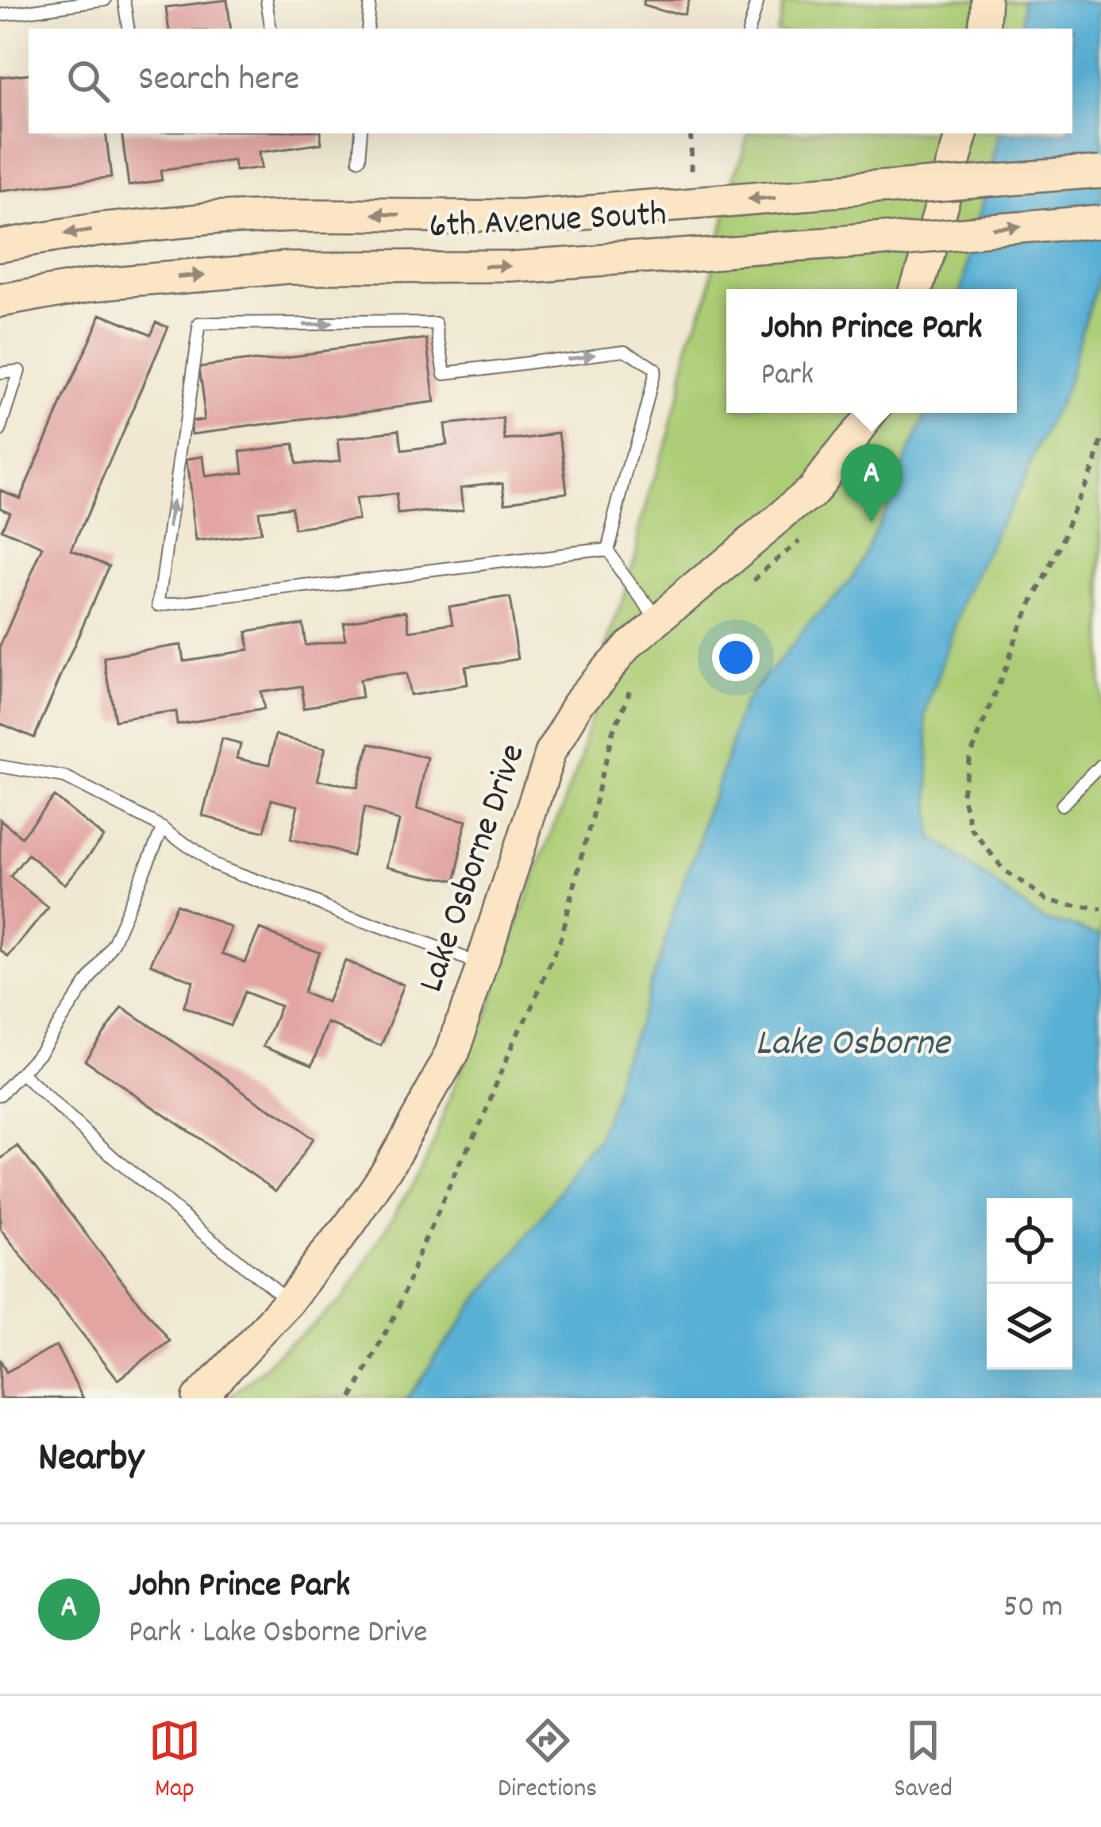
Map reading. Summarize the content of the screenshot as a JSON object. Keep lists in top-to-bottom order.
{
  "streets": {
    "street": ["6th Avenue South", "Lake Osborne Drive"]
  },
  "water": ["Lake Osborne"],
  "page": {
    "search": "Search here",
    "popup": ["John Prince Park", "Park"],
    "pins": "A",
    "heading": "Nearby",
    "list": [
      {
        "mark": "A",
        "name": "John Prince Park",
        "note": "Park · Lake Osborne Drive",
        "value": "50 m"
      }
    ],
    "nav": ["Map", "Directions", "Saved"]
  }
}
